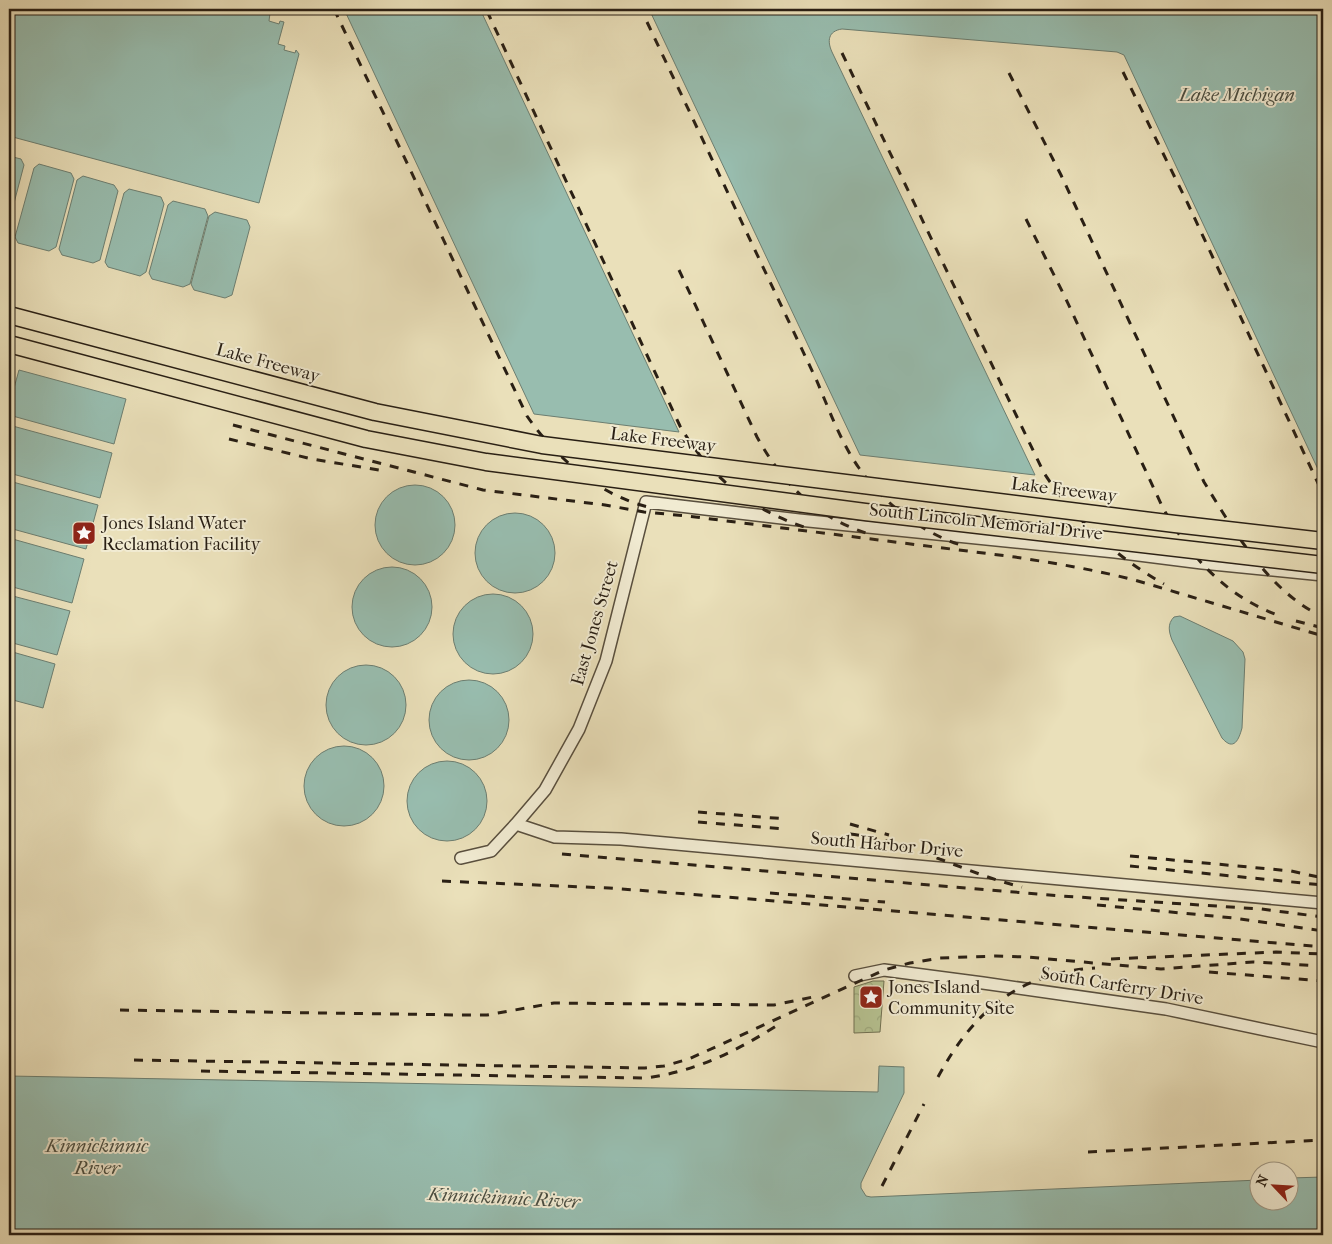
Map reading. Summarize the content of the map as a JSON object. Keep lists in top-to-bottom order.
{
  "streets": {
    "highway": ["Lake Freeway"],
    "street": [
      "South Lincoln Memorial Drive",
      "East Jones Street",
      "South Harbor Drive",
      "South Carferry Drive"
    ]
  },
  "crossings": [
    ["South Lincoln Memorial Drive", "East Jones Street"],
    ["East Jones Street", "South Harbor Drive"]
  ],
  "water": ["Lake Michigan", "Kinnickinnic River"],
  "places": {
    "place": ["Jones Island Water Reclamation Facility", "Jones Island Community Site"]
  },
  "north": "top left"
}
